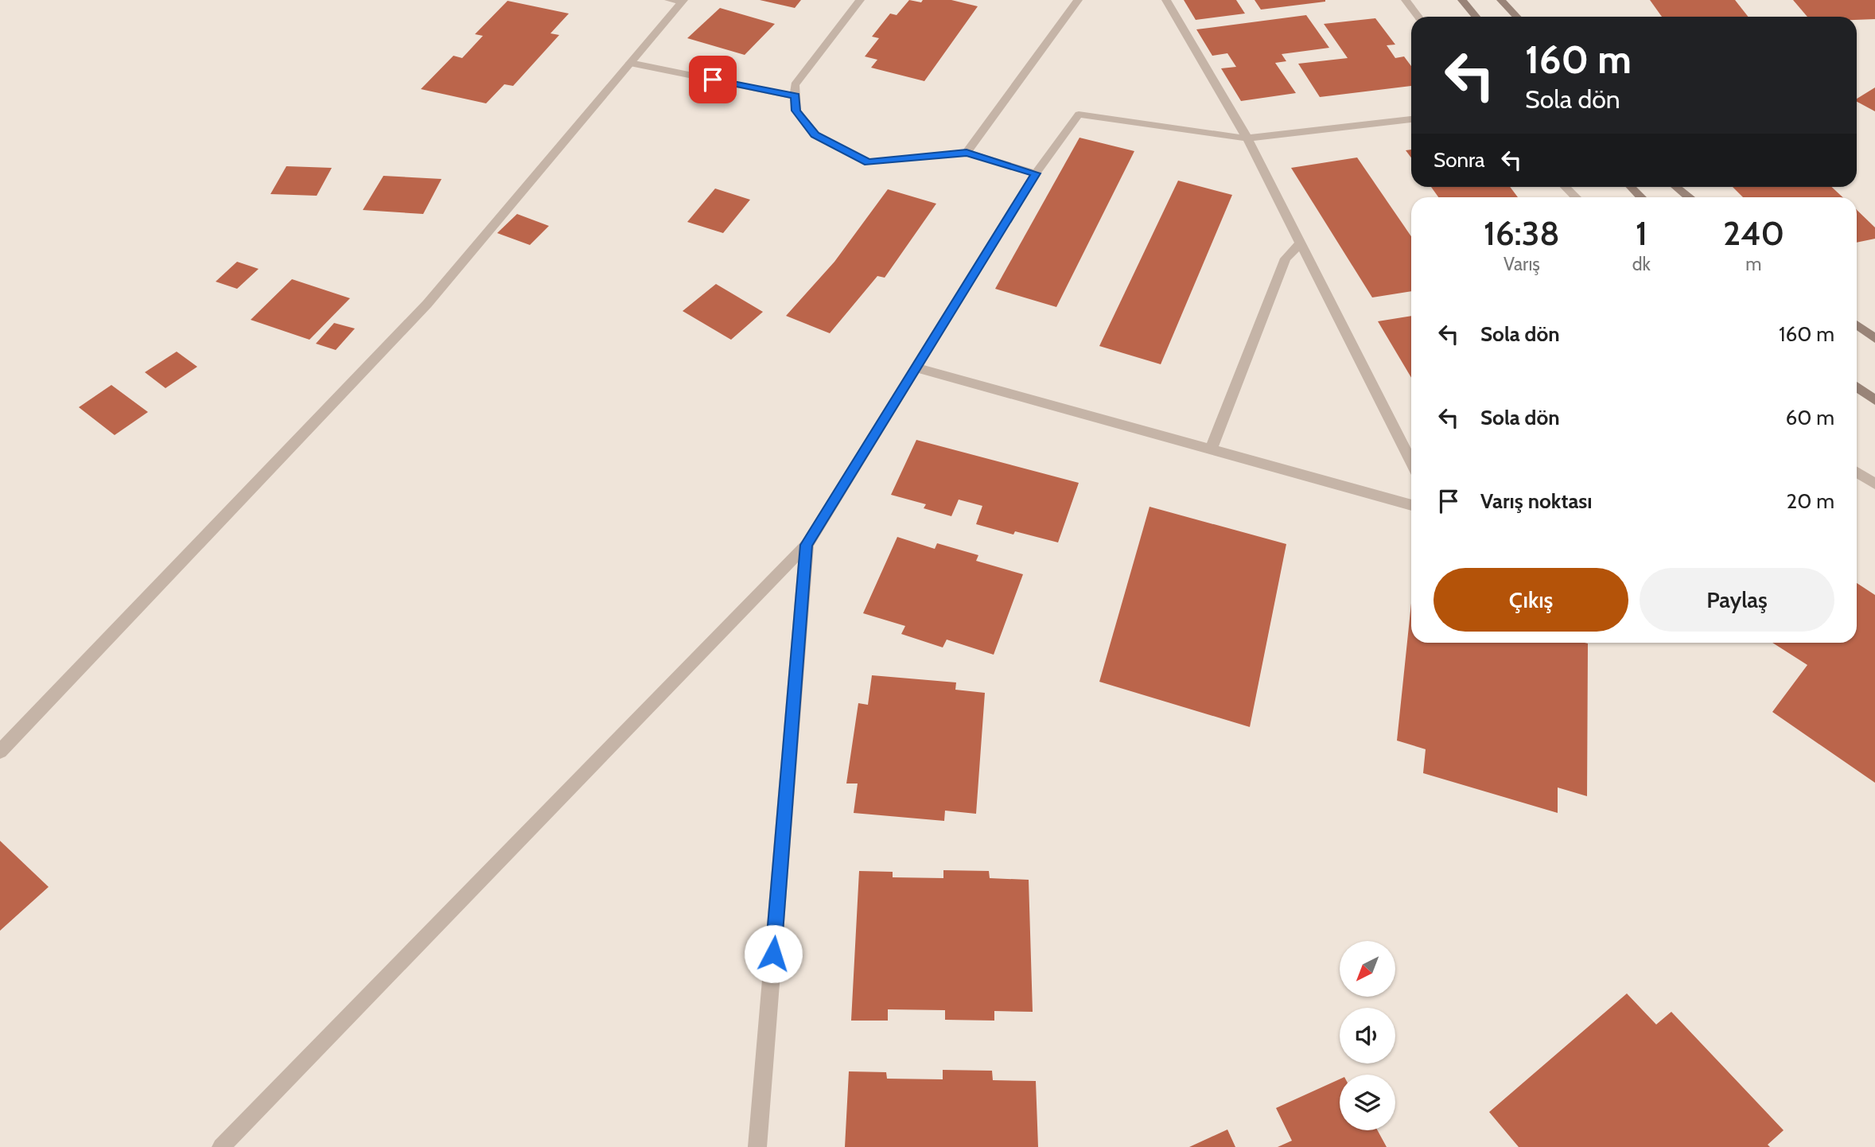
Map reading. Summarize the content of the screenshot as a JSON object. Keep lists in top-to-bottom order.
{
  "north": "bottom left",
  "page": {
    "turn": ["160 m", "Sola dön"],
    "then": "Sonra",
    "eta": [
      "16:38",
      "Varış",
      "1",
      "dk",
      "240",
      "m"
    ],
    "list": [
      {
        "name": "Sola dön",
        "value": "160 m"
      },
      {
        "name": "Sola dön",
        "value": "60 m"
      },
      {
        "name": "Varış noktası",
        "value": "20 m"
      }
    ],
    "buttons": ["Çıkış", "Paylaş"]
  }
}
